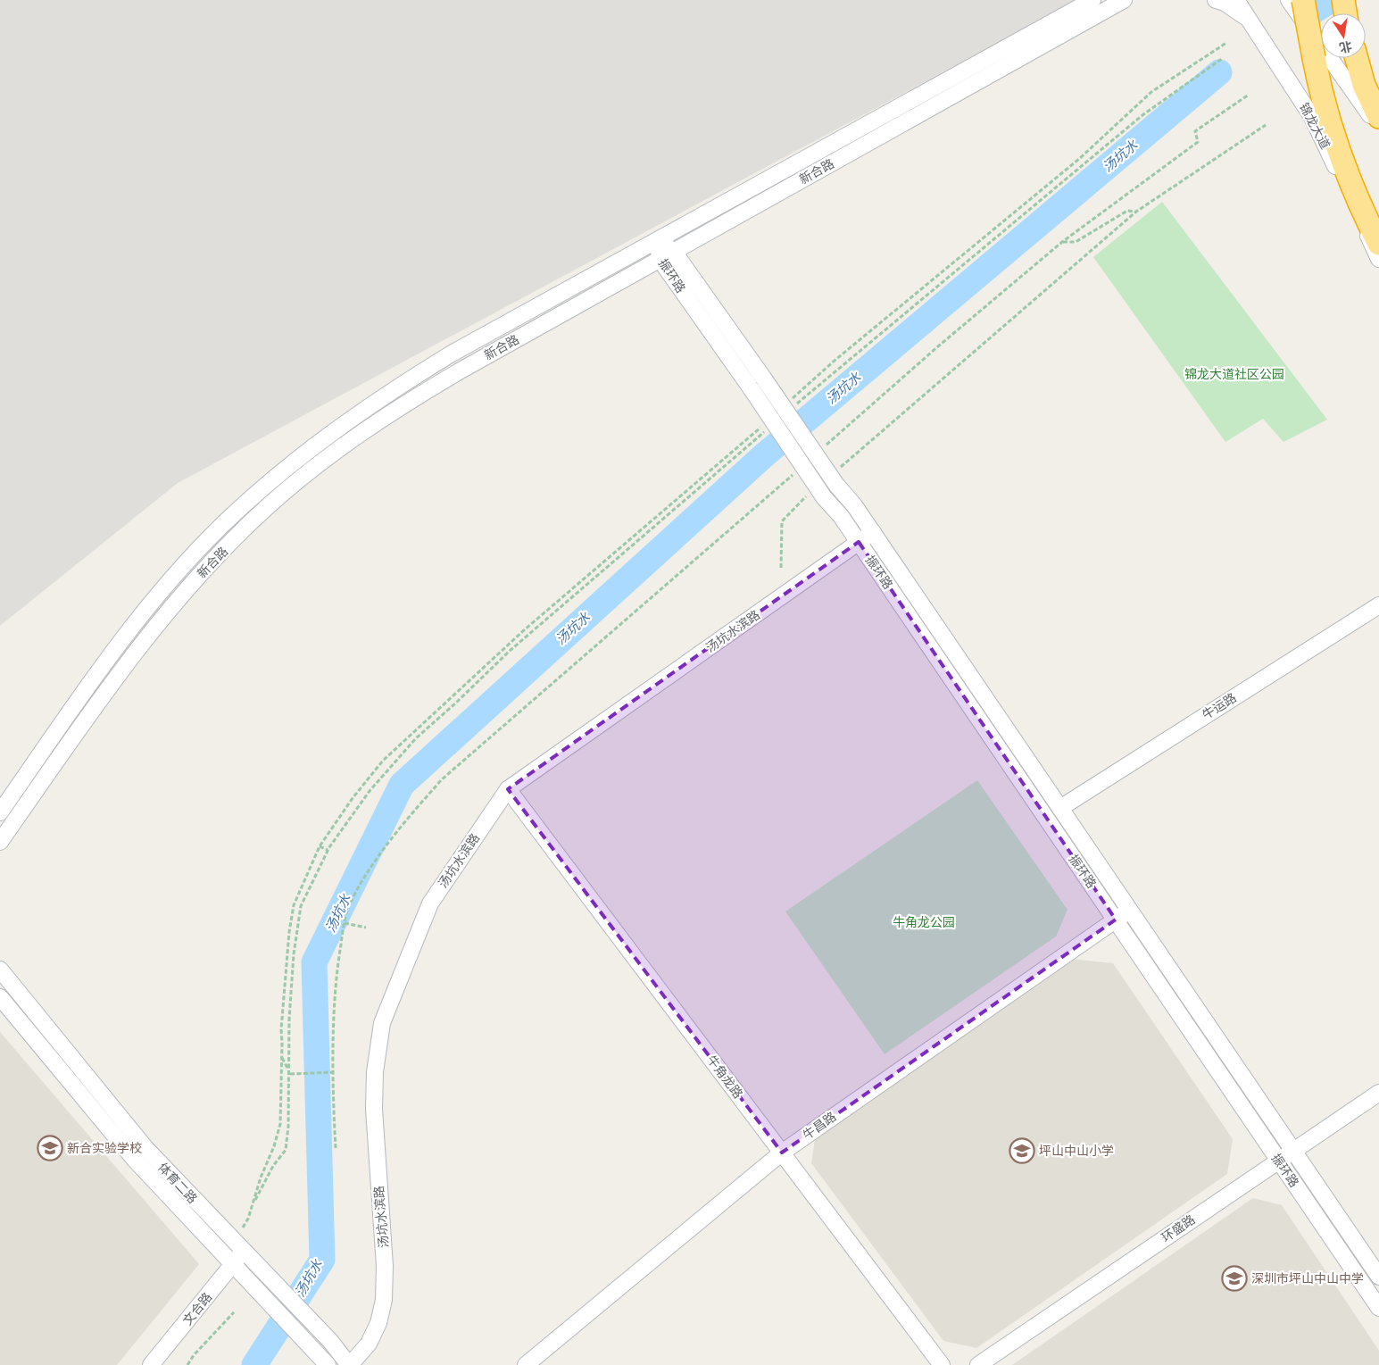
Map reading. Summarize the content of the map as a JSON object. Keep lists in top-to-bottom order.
{
  "streets": {
    "street": [
      "锦龙大道",
      "新合路",
      "振环路",
      "汤坑水滨路",
      "牛运路",
      "牛角龙路",
      "牛昌路",
      "体育二路",
      "环盛路",
      "文合路"
    ]
  },
  "crossings": [
    ["新合路", "振环路"],
    ["振环路", "汤坑水滨路"],
    ["振环路", "牛运路"],
    ["振环路", "牛昌路"],
    ["振环路", "环盛路"],
    ["汤坑水滨路", "牛角龙路"],
    ["汤坑水滨路", "体育二路"],
    ["牛角龙路", "牛昌路"],
    ["体育二路", "文合路"]
  ],
  "water": ["汤坑水"],
  "parks": ["锦龙大道社区公园", "牛角龙公园"],
  "places": {
    "school or university": ["新合实验学校", "坪山中山小学", "深圳市坪山中山中学"]
  },
  "north": "bottom"
}
